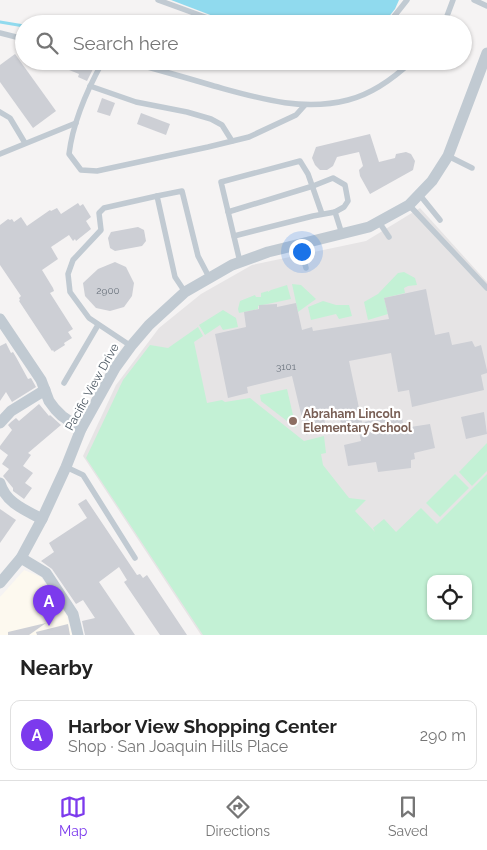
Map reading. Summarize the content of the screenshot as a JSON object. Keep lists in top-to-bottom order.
{
  "streets": {
    "street": ["Pacific View Drive"]
  },
  "places": ["Abraham Lincoln Elementary School"],
  "house_numbers": ["2900", "3101"],
  "page": {
    "search": "Search here",
    "pins": "A",
    "heading": "Nearby",
    "list": [
      {
        "mark": "A",
        "name": "Harbor View Shopping Center",
        "note": "Shop · San Joaquin Hills Place",
        "value": "290 m"
      }
    ],
    "nav": ["Map", "Directions", "Saved"]
  }
}
